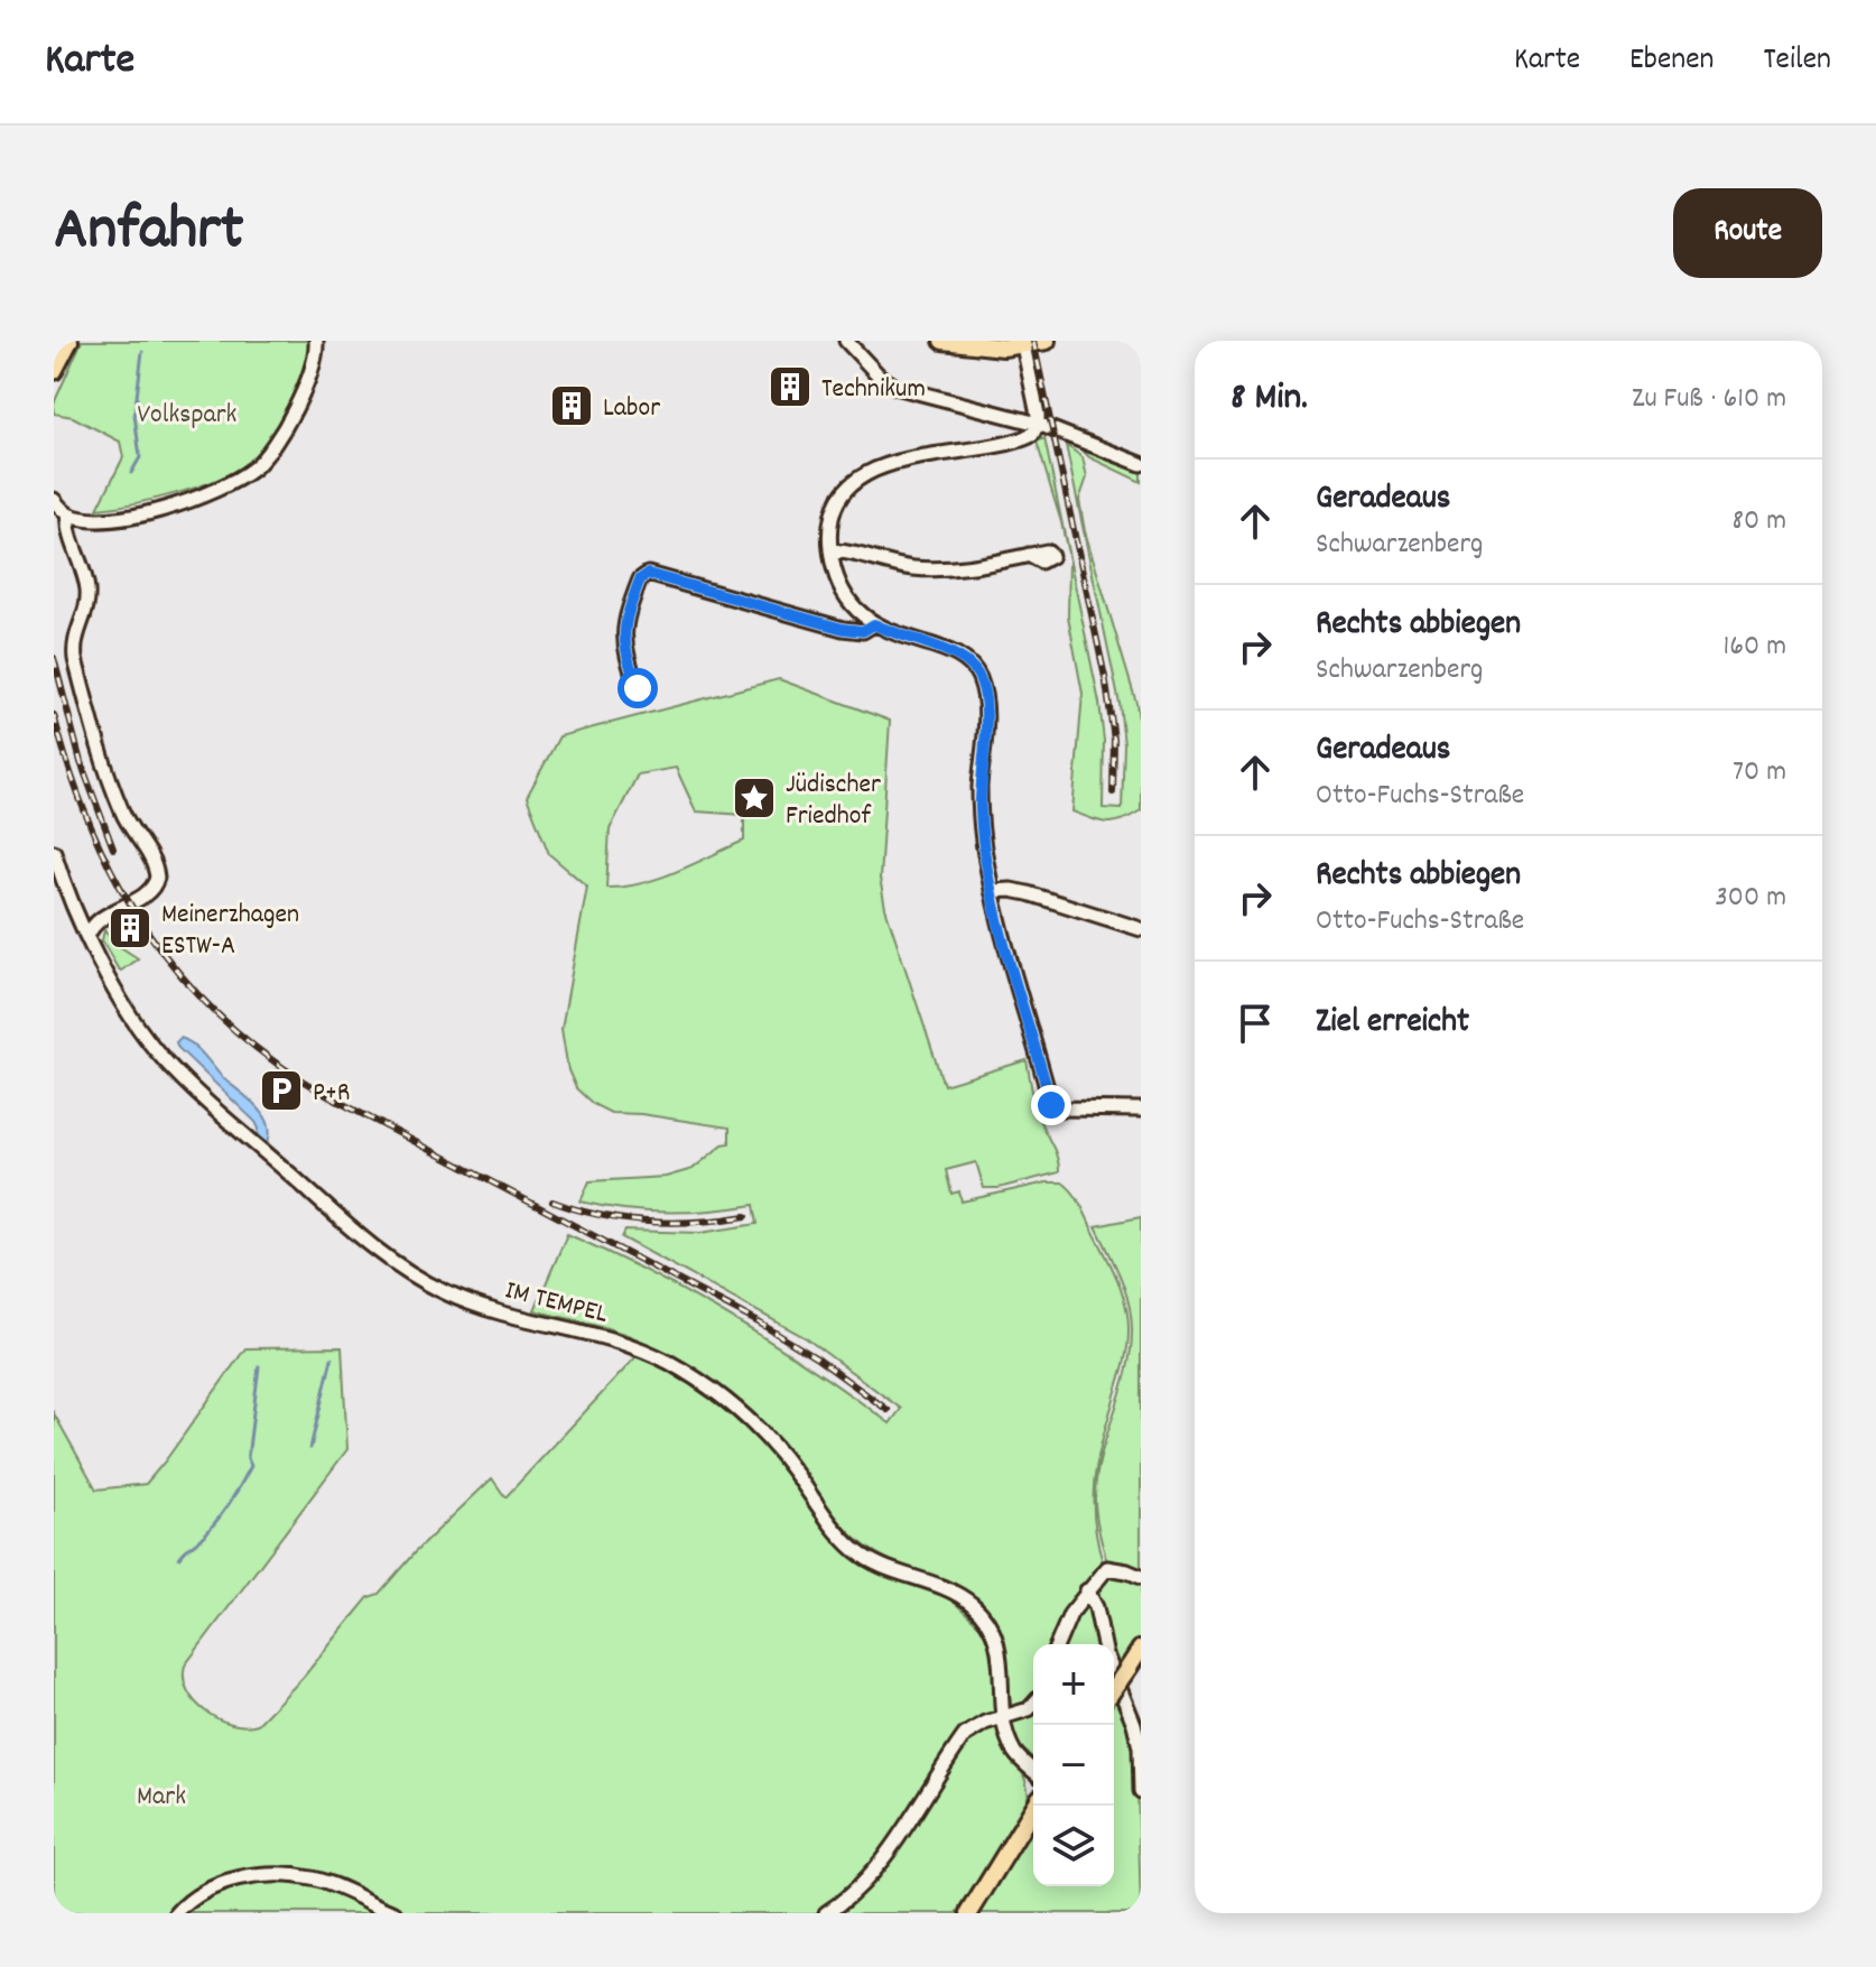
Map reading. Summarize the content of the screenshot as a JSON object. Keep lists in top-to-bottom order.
{
  "streets": {
    "street": ["IM TEMPEL"]
  },
  "parks": ["Volkspark", "Mark"],
  "places": {
    "building": ["Technikum", "Labor", "Meinerzhagen ESTW-A"],
    "place": ["Jüdischer Friedhof"],
    "parking": ["P+R"]
  },
  "page": {
    "header": "Karte",
    "nav": ["Karte", "Ebenen", "Teilen"],
    "title": "Anfahrt",
    "buttons": "Route",
    "heading": ["8 Min.", "Zu Fuß · 610 m"],
    "list": [
      ["Geradeaus", "Schwarzenberg", "80 m"],
      ["Rechts abbiegen", "Schwarzenberg", "160 m"],
      ["Geradeaus", "Otto-Fuchs-Straße", "70 m"],
      ["Rechts abbiegen", "Otto-Fuchs-Straße", "300 m"],
      "Ziel erreicht"
    ],
    "map_buttons": ["+", "−"]
  }
}
